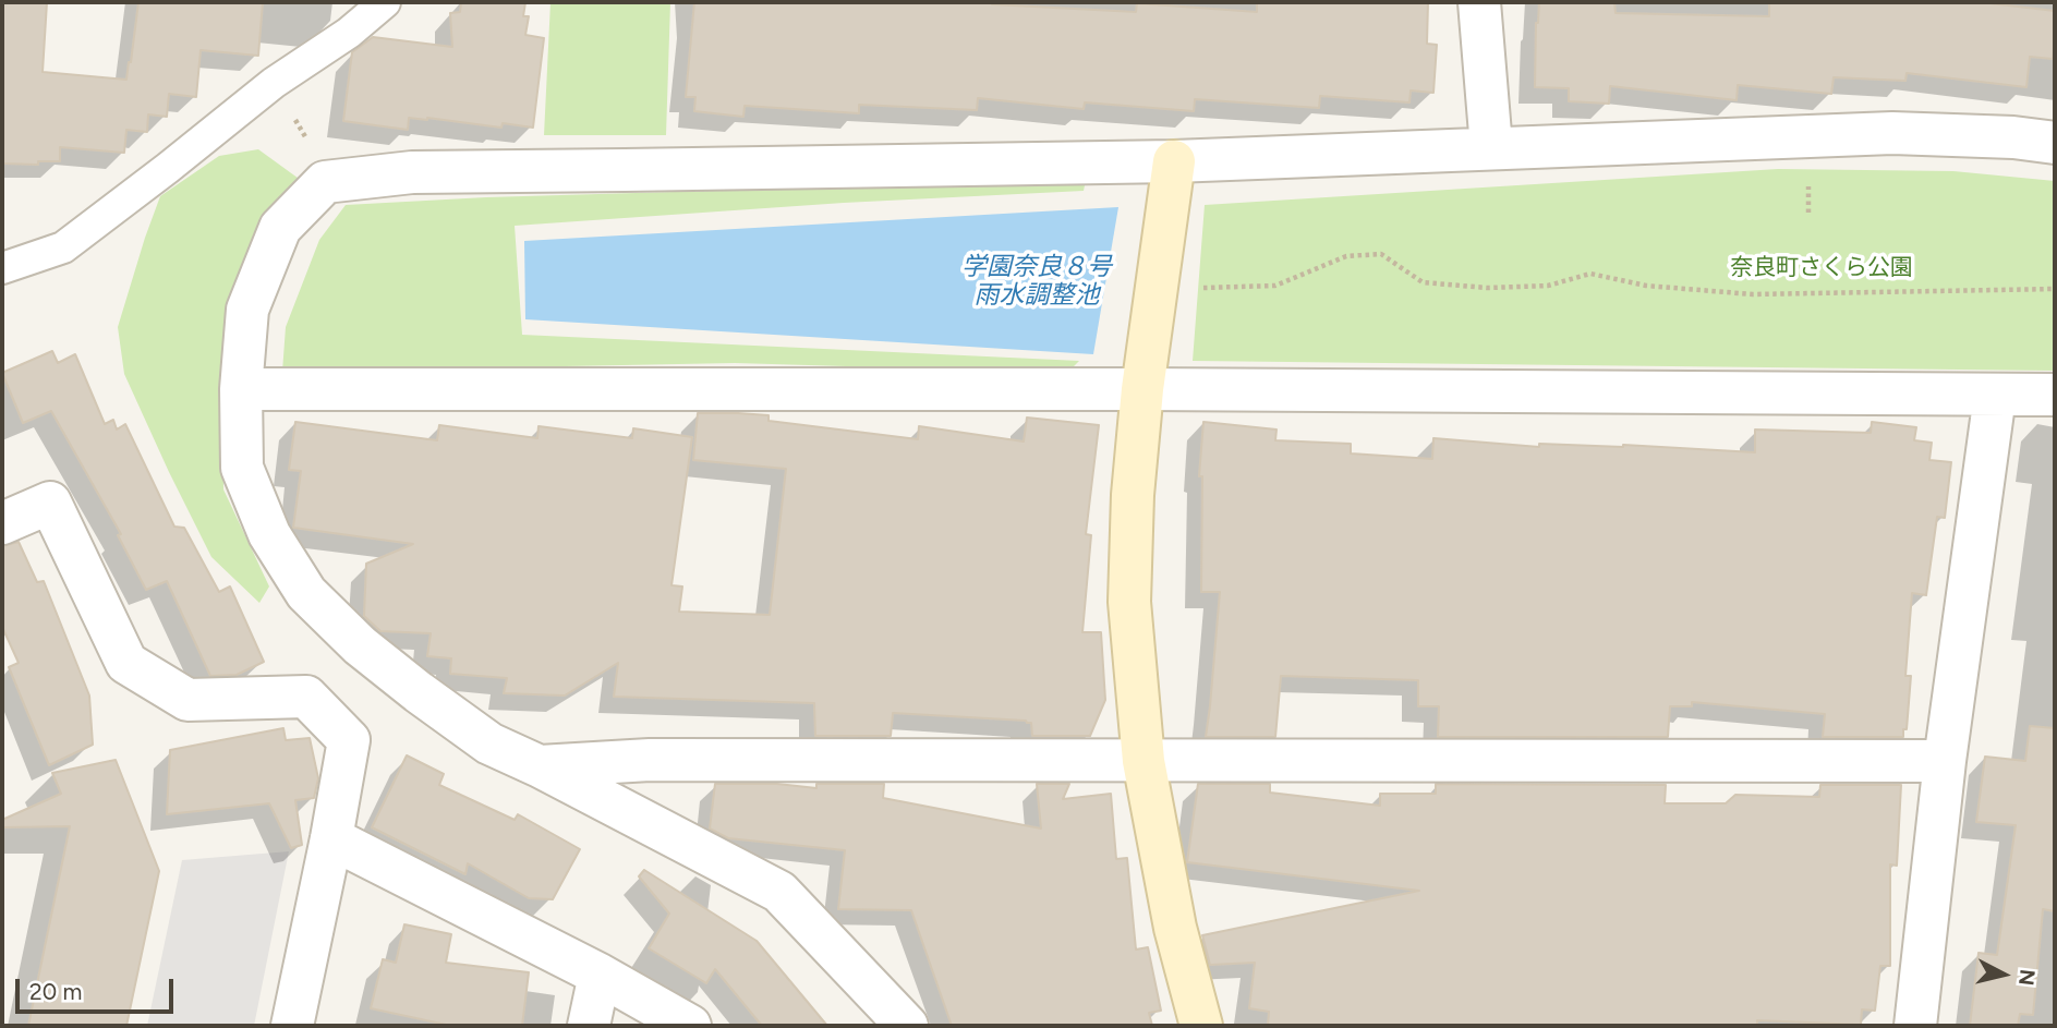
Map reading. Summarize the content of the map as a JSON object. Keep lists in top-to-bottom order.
{
  "water": ["学園奈良８号 雨水調整池"],
  "parks": ["奈良町さくら公園"],
  "scale_bar": "20 m",
  "north": "right"
}
